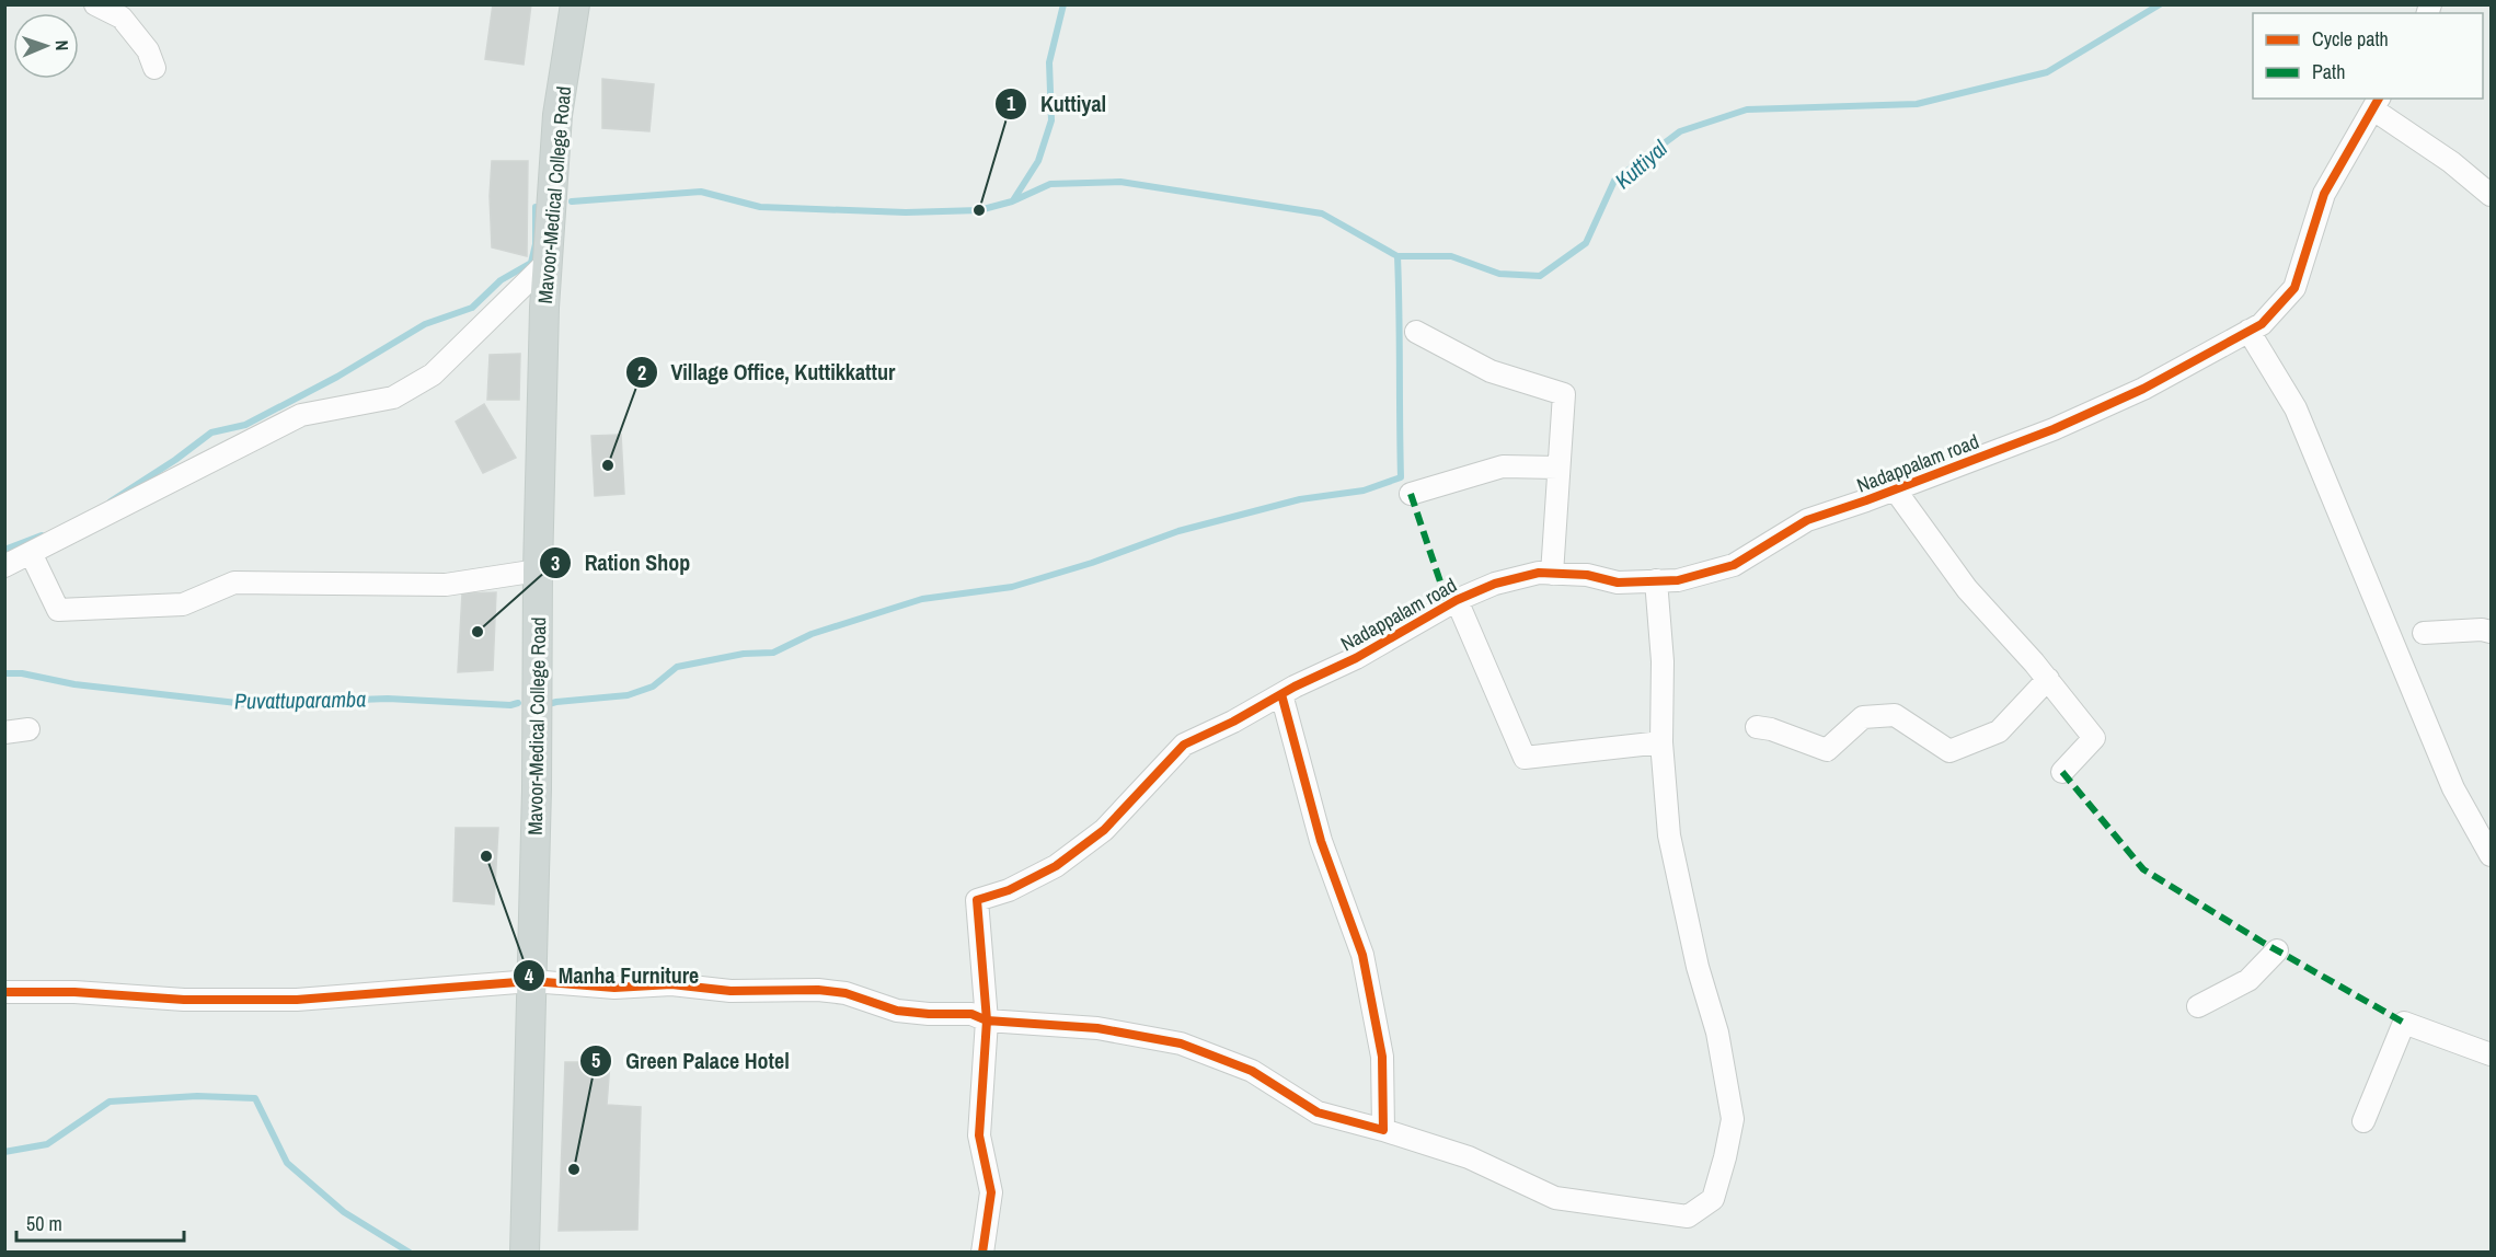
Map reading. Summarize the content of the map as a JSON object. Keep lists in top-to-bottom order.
{
  "streets": {
    "main road": ["Mavoor-Medical College Road"],
    "street": ["Nadappalam road"]
  },
  "water": ["Kuttiyal", "Puvattuparamba"],
  "places": [
    "Kuttiyal",
    "Village Office, Kuttikkattur",
    "Ration Shop",
    "Manha Furniture",
    "Green Palace Hotel"
  ],
  "legend": ["Cycle path", "Path"],
  "scale_bar": "50 m",
  "north": "right"
}
